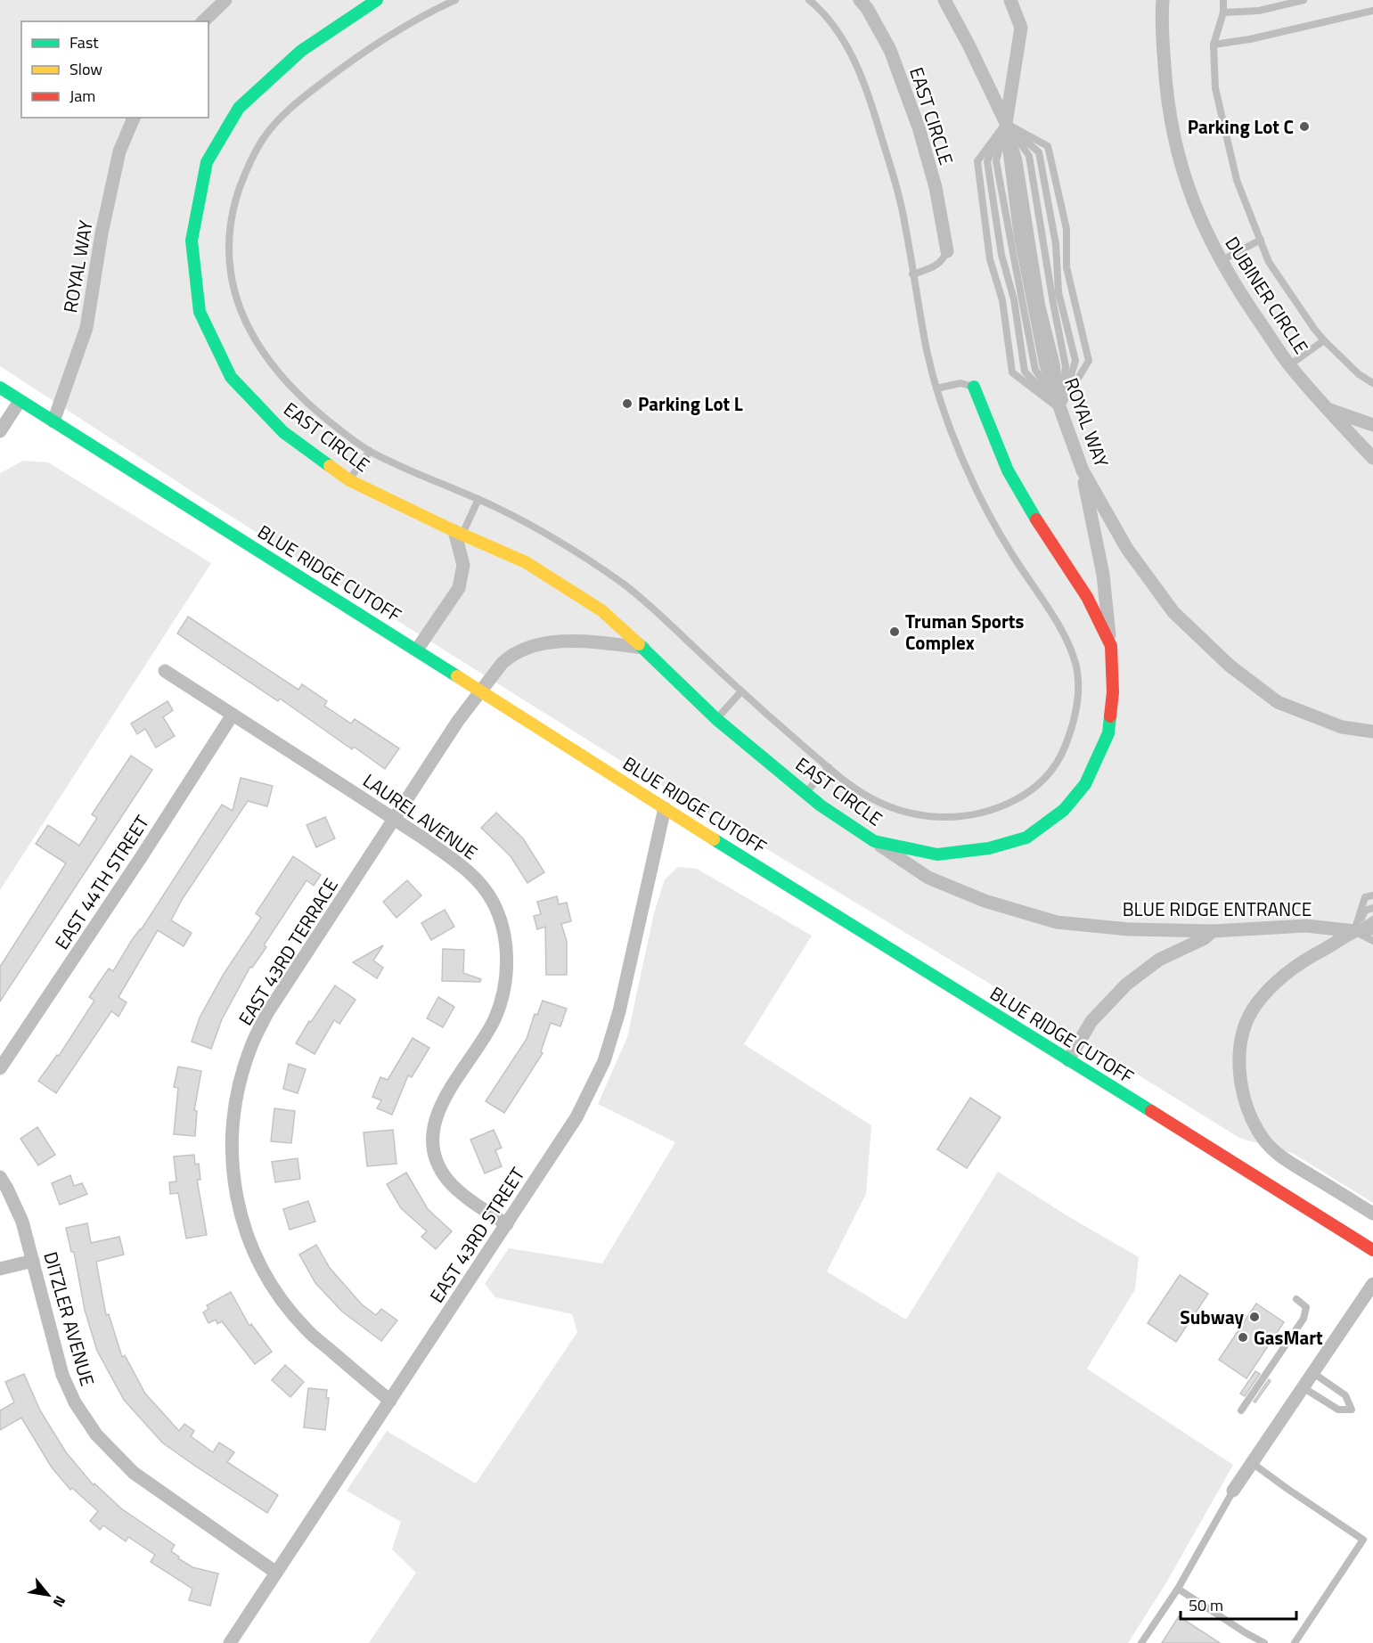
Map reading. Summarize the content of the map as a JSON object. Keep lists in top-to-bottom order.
{
  "streets": {
    "street": [
      "EAST CIRCLE",
      "ROYAL WAY",
      "DUBINER CIRCLE",
      "BLUE RIDGE CUTOFF",
      "LAUREL AVENUE",
      "EAST 44TH STREET",
      "BLUE RIDGE ENTRANCE",
      "EAST 43RD TERRACE",
      "EAST 43RD STREET",
      "DITZLER AVENUE"
    ]
  },
  "crossings": [
    ["EAST CIRCLE", "ROYAL WAY"],
    ["EAST CIRCLE", "BLUE RIDGE ENTRANCE"],
    ["ROYAL WAY", "BLUE RIDGE CUTOFF"],
    ["BLUE RIDGE CUTOFF", "EAST 43RD TERRACE"],
    ["BLUE RIDGE CUTOFF", "EAST 43RD STREET"],
    ["LAUREL AVENUE", "EAST 44TH STREET"],
    ["LAUREL AVENUE", "EAST 43RD TERRACE"],
    ["LAUREL AVENUE", "EAST 43RD STREET"],
    ["EAST 43RD TERRACE", "EAST 43RD STREET"],
    ["EAST 43RD STREET", "DITZLER AVENUE"]
  ],
  "places": [
    "Parking Lot C",
    "Parking Lot L",
    "Truman Sports Complex",
    "Subway",
    "GasMart"
  ],
  "legend": ["Fast", "Slow", "Jam"],
  "scale_bar": "50 m",
  "north": "bottom right"
}
